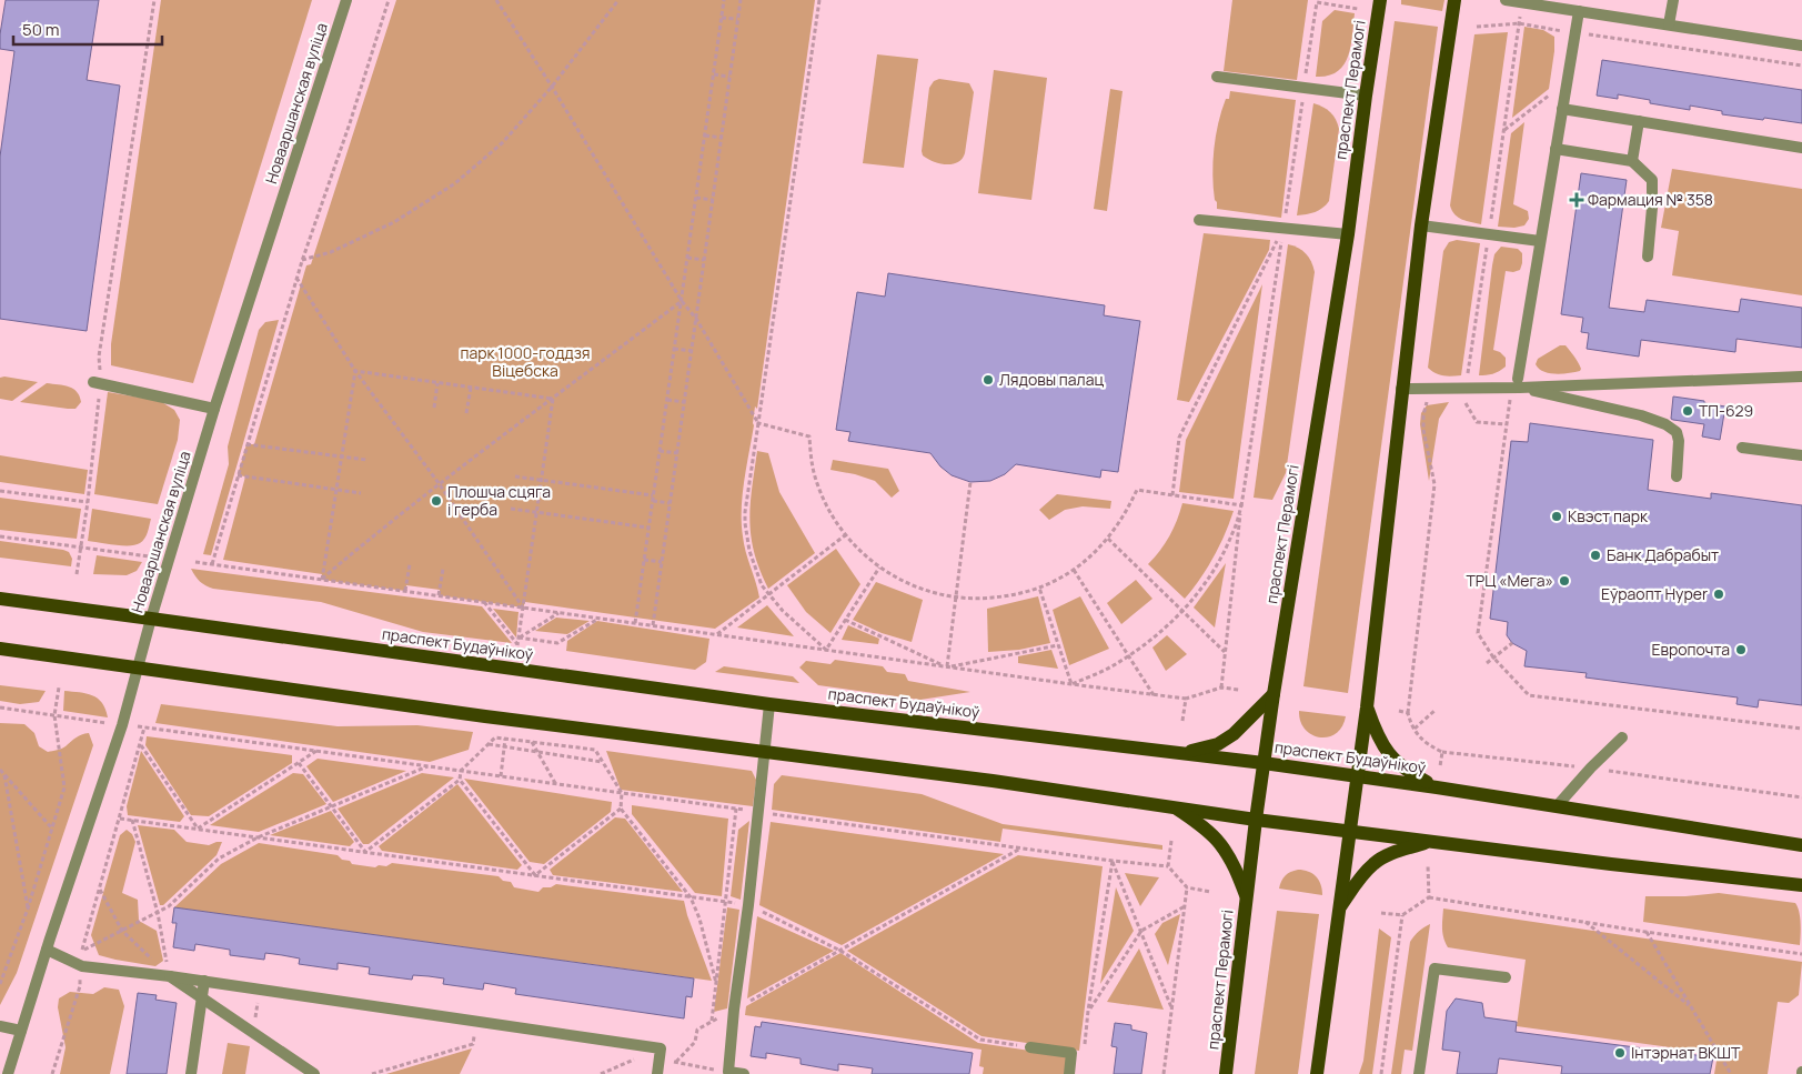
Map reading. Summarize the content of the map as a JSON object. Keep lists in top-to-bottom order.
{
  "streets": {
    "main road": ["праспект Перамогі", "праспект Будаўнікоў"],
    "street": ["Новааршанская вуліца"]
  },
  "crossings": [
    ["праспект Перамогі", "праспект Будаўнікоў"],
    ["Новааршанская вуліца", "праспект Будаўнікоў"]
  ],
  "parks": ["парк 1000-годдзя Віцебска"],
  "places": {
    "health": ["Фармация № 358"],
    "other": [
      "Лядовы палац",
      "ТП-629",
      "Плошча сцяга і герба",
      "Квэст парк",
      "Банк Дабрабыт",
      "ТРЦ «Мега»",
      "Еўраопт Hyper",
      "Европочта",
      "Інтэрнат ВКШТ"
    ]
  },
  "scale_bar": "50 m"
}
